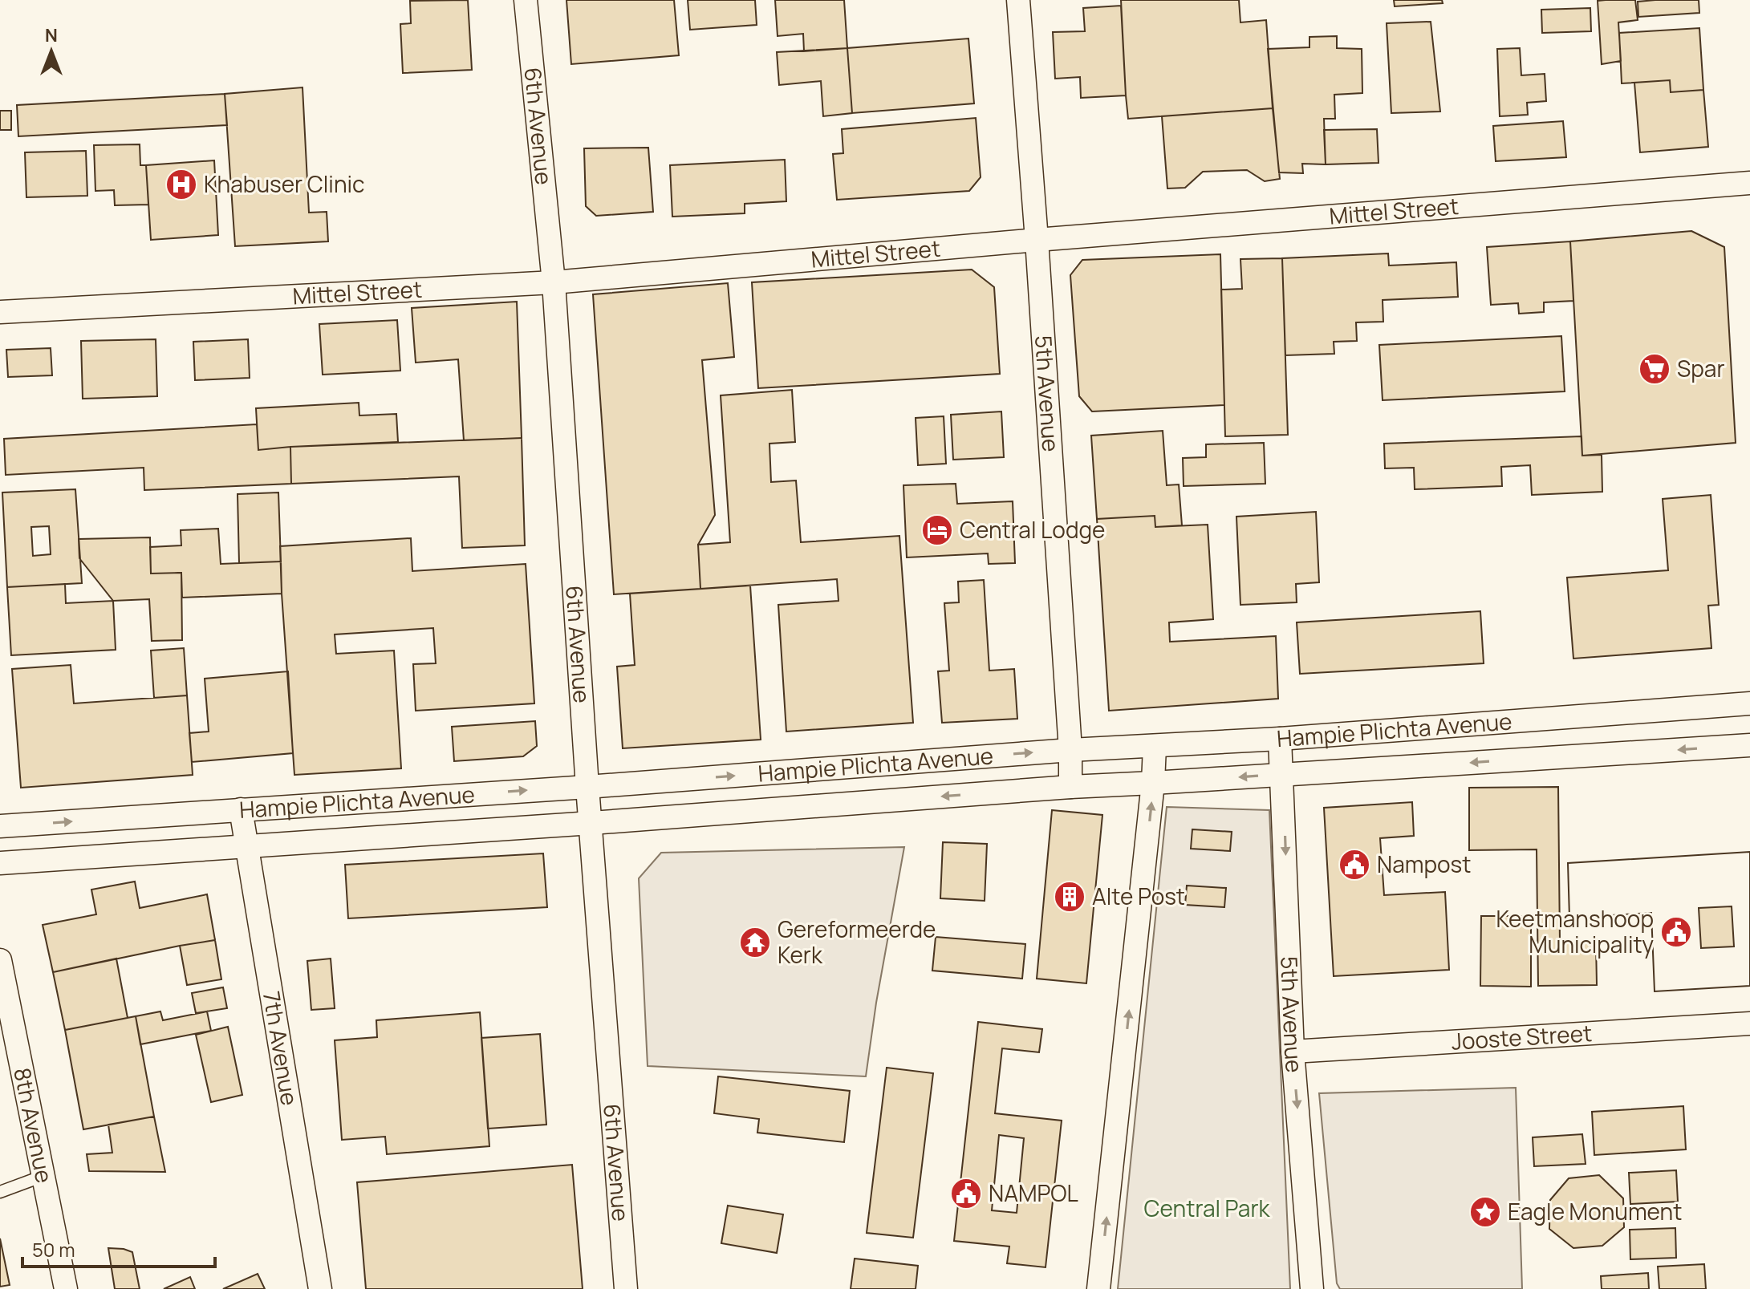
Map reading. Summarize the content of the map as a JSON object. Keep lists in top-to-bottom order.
{
  "streets": {
    "street": [
      "6th Avenue",
      "Mittel Street",
      "5th Avenue",
      "Hampie Plichta Avenue",
      "Jooste Street",
      "7th Avenue",
      "8th Avenue"
    ]
  },
  "crossings": [
    ["6th Avenue", "Mittel Street"],
    ["6th Avenue", "Hampie Plichta Avenue"],
    ["Mittel Street", "5th Avenue"],
    ["5th Avenue", "Hampie Plichta Avenue"],
    ["5th Avenue", "Jooste Street"],
    ["Hampie Plichta Avenue", "7th Avenue"]
  ],
  "parks": ["Central Park"],
  "places": {
    "hospital": ["Khabuser Clinic"],
    "supermarket": ["Spar"],
    "hotel": ["Central Lodge"],
    "public building": ["Nampost", "Keetmanshoop Municipality", "NAMPOL"],
    "building": ["Alte Post"],
    "temple": ["Gereformeerde Kerk"],
    "place": ["Eagle Monument"]
  },
  "scale_bar": "50 m",
  "north": "top"
}
